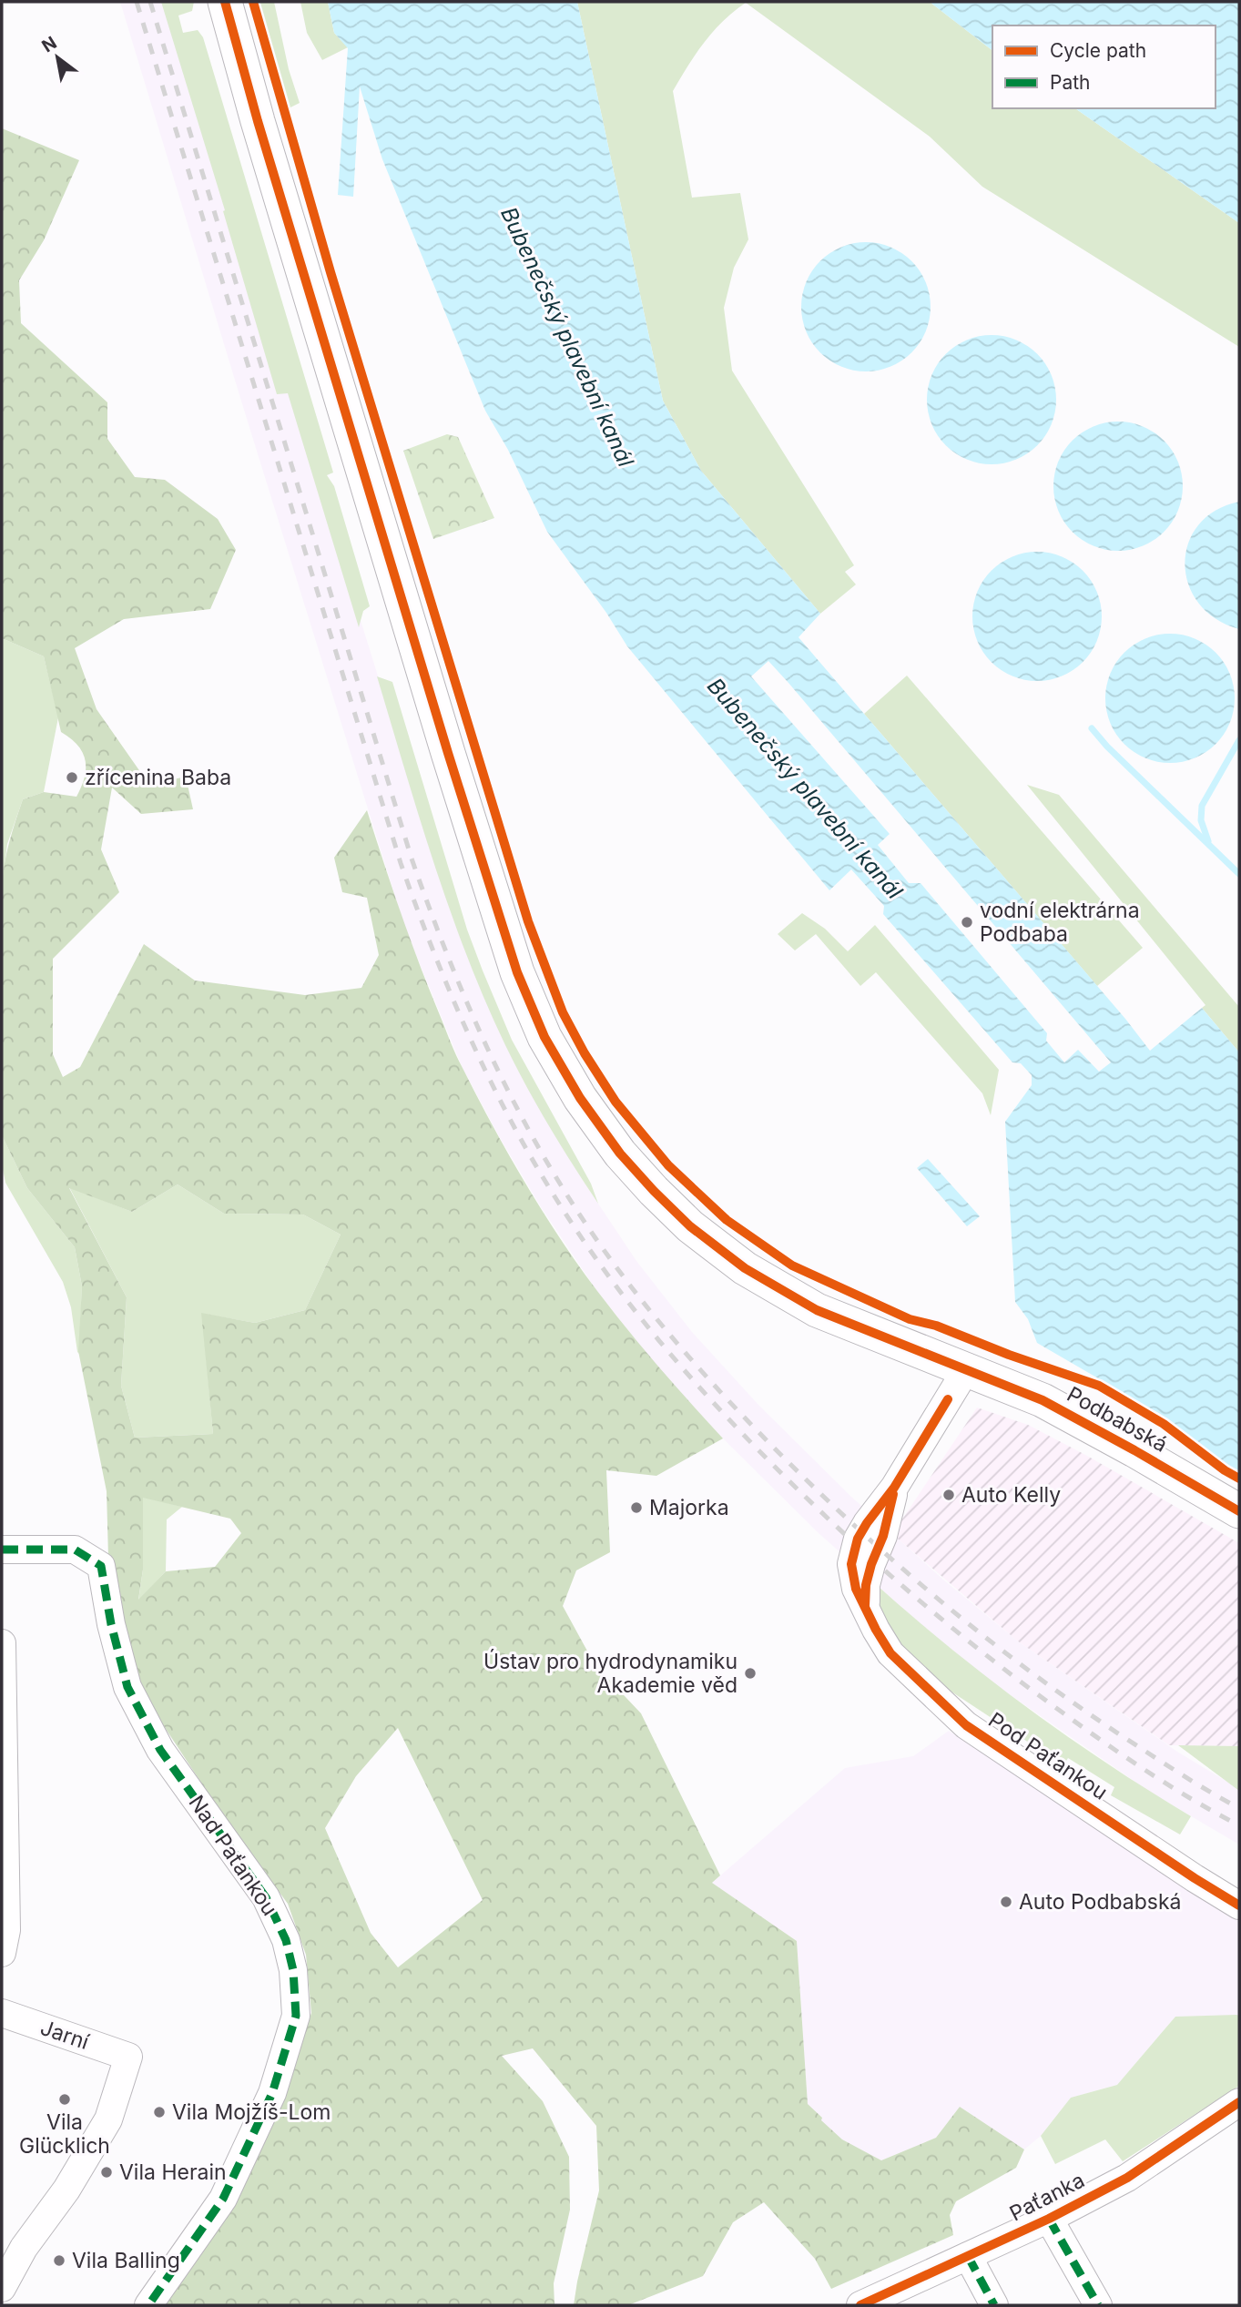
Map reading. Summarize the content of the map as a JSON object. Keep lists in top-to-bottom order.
{
  "streets": {
    "main road": ["Podbabská"],
    "street": [
      "Pod Paťankou",
      "Nad Paťankou",
      "Jarní",
      "Paťanka"
    ]
  },
  "crossings": [
    ["Podbabská", "Pod Paťankou"]
  ],
  "water": ["Bubenečský plavební kanál"],
  "places": [
    "zřícenina Baba",
    "vodní elektrárna Podbaba",
    "Auto Kelly",
    "Majorka",
    "Ústav pro hydrodynamiku Akademie věd",
    "Auto Podbabská",
    "Vila Glücklich",
    "Vila Mojžíš-Lom",
    "Vila Herain",
    "Vila Balling"
  ],
  "legend": ["Cycle path", "Path"],
  "north": "top left"
}
